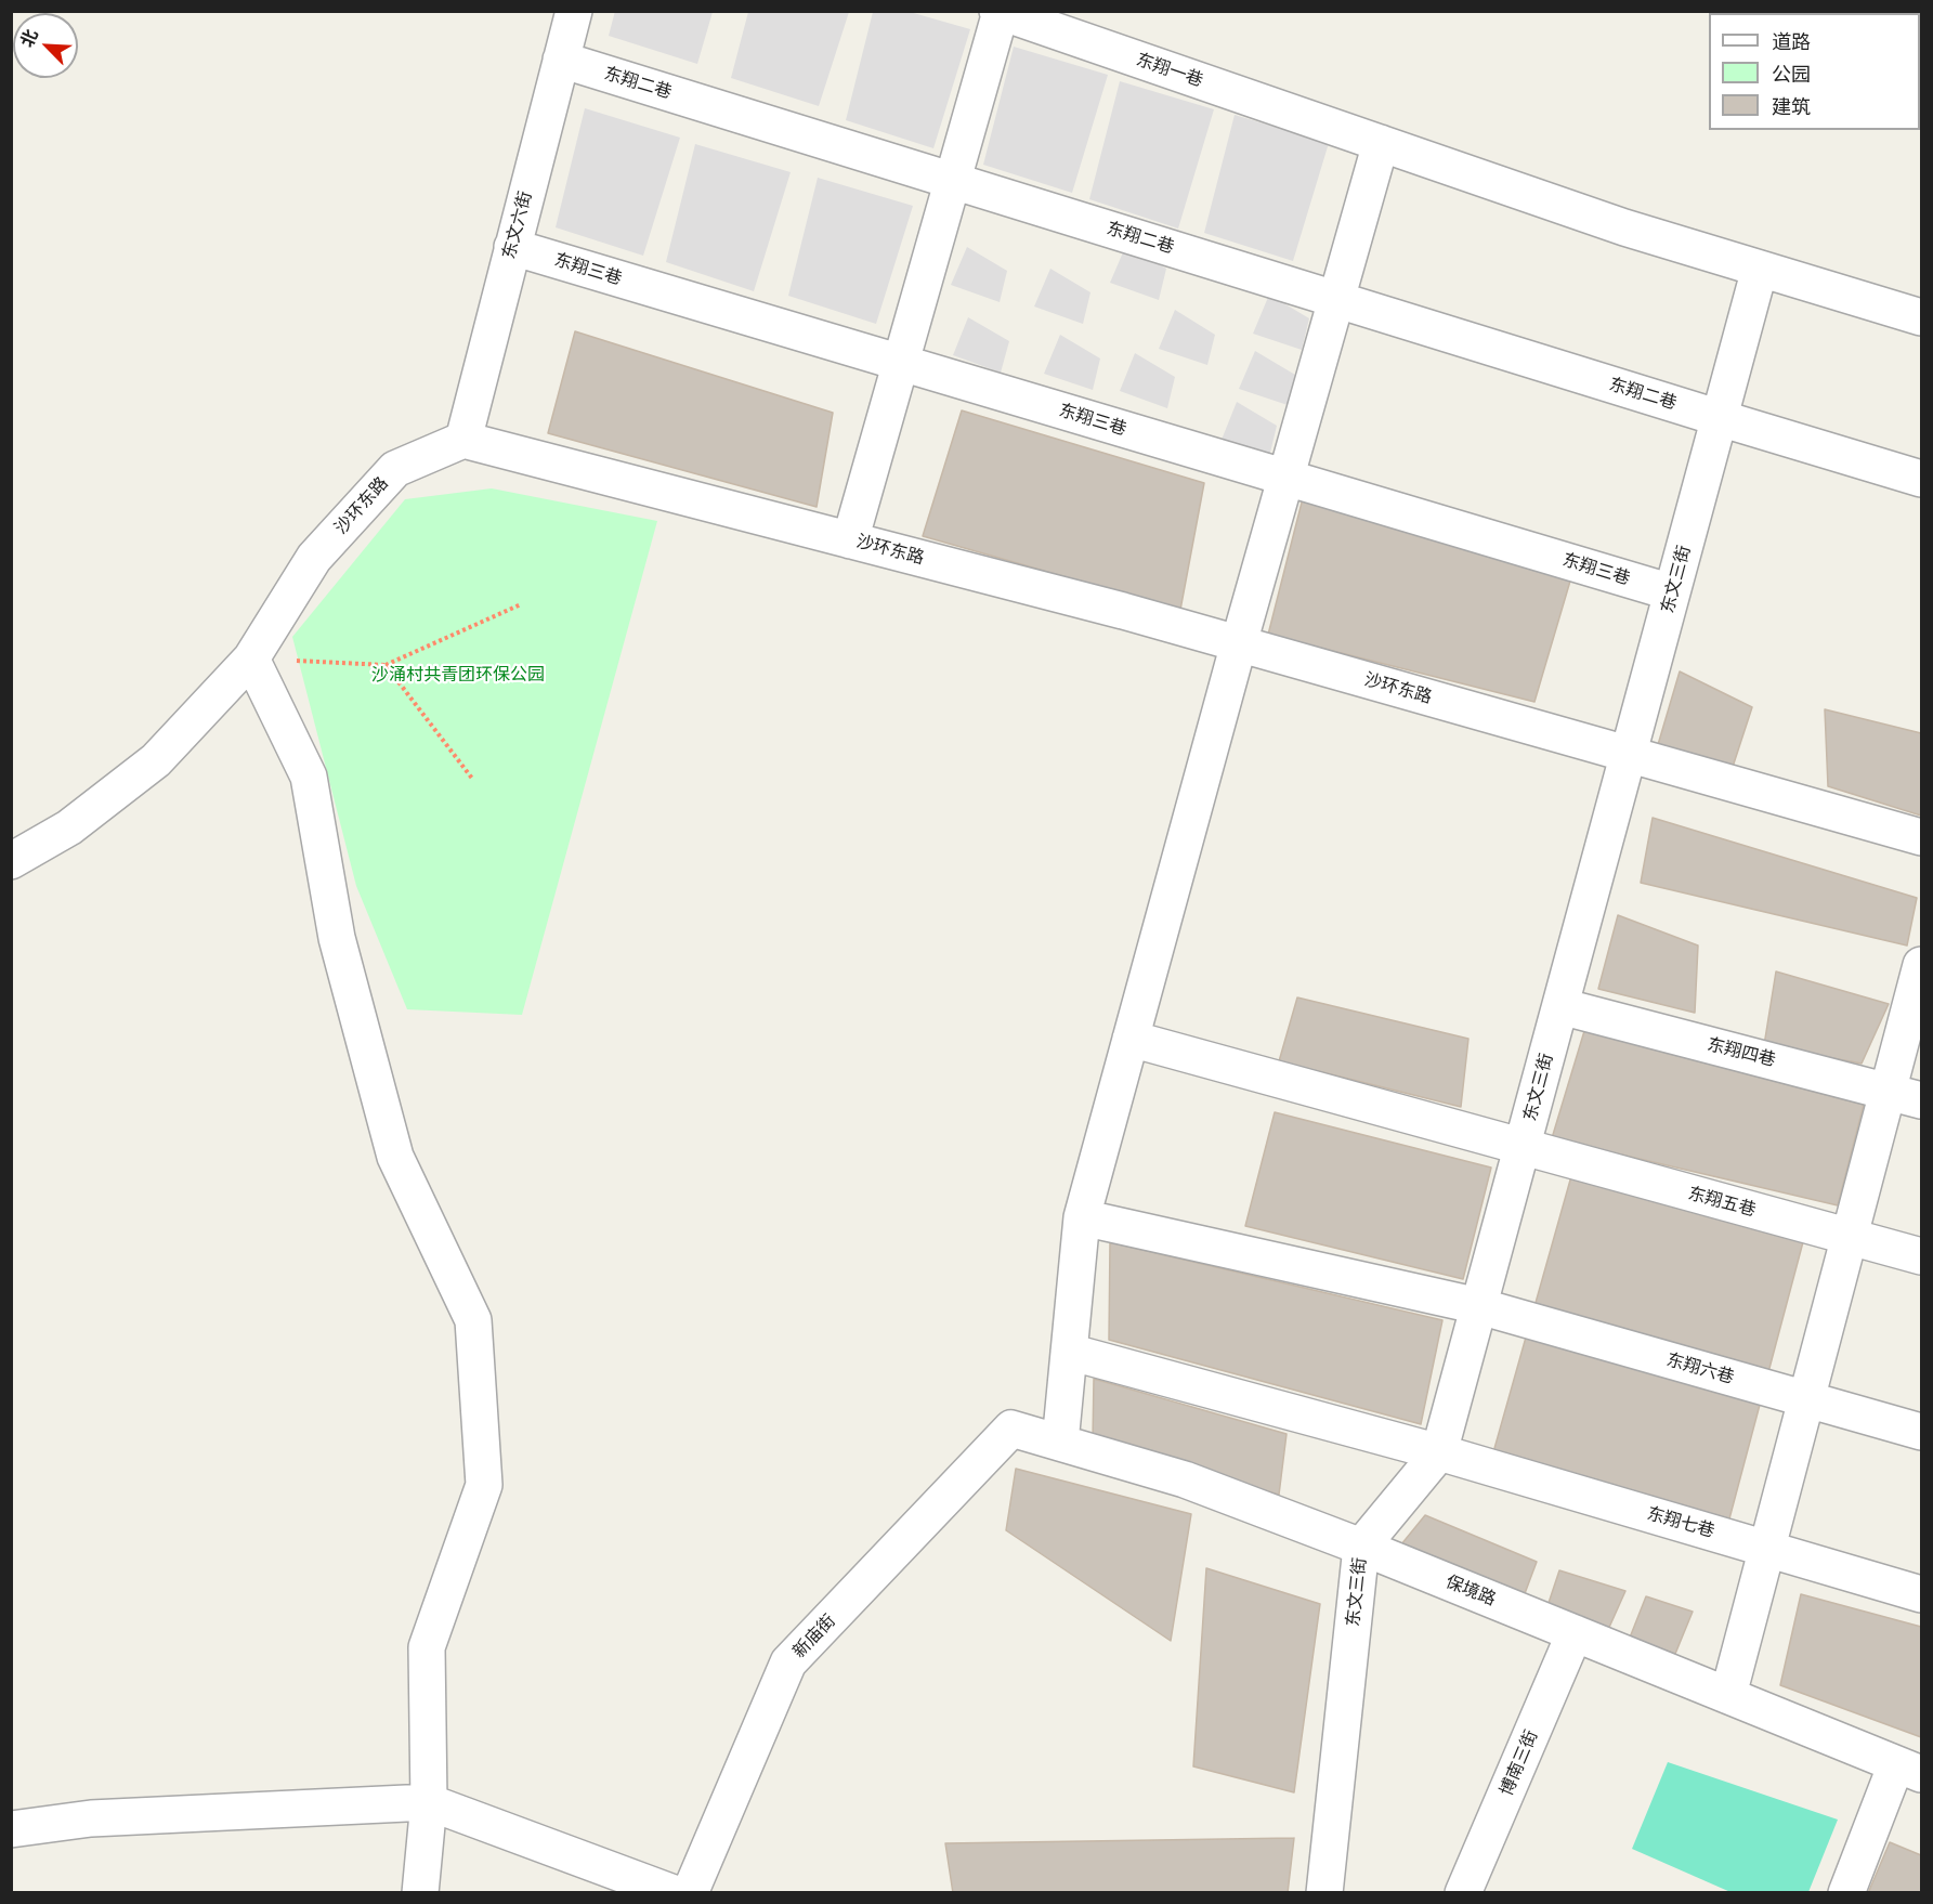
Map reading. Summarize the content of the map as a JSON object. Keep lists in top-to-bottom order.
{
  "streets": {
    "street": [
      "东翔一巷",
      "东翔二巷",
      "东文六街",
      "东翔三巷",
      "沙环东路",
      "东文三街",
      "东翔四巷",
      "东翔五巷",
      "东翔六巷",
      "东翔七巷",
      "保境路",
      "新庙街",
      "博南三街"
    ]
  },
  "crossings": [
    ["东翔一巷", "东文三街"],
    ["东翔二巷", "东文六街"],
    ["东翔二巷", "东文三街"],
    ["东文六街", "东翔三巷"],
    ["东文六街", "沙环东路"],
    ["东翔三巷", "东文三街"],
    ["沙环东路", "东文三街"],
    ["东文三街", "东翔四巷"],
    ["东文三街", "东翔五巷"],
    ["东文三街", "东翔六巷"],
    ["东文三街", "东翔七巷"],
    ["东文三街", "保境路"],
    ["保境路", "新庙街"],
    ["保境路", "博南三街"]
  ],
  "parks": ["沙涌村共青团环保公园"],
  "legend": ["道路", "公园", "建筑"],
  "north": "top left"
}
